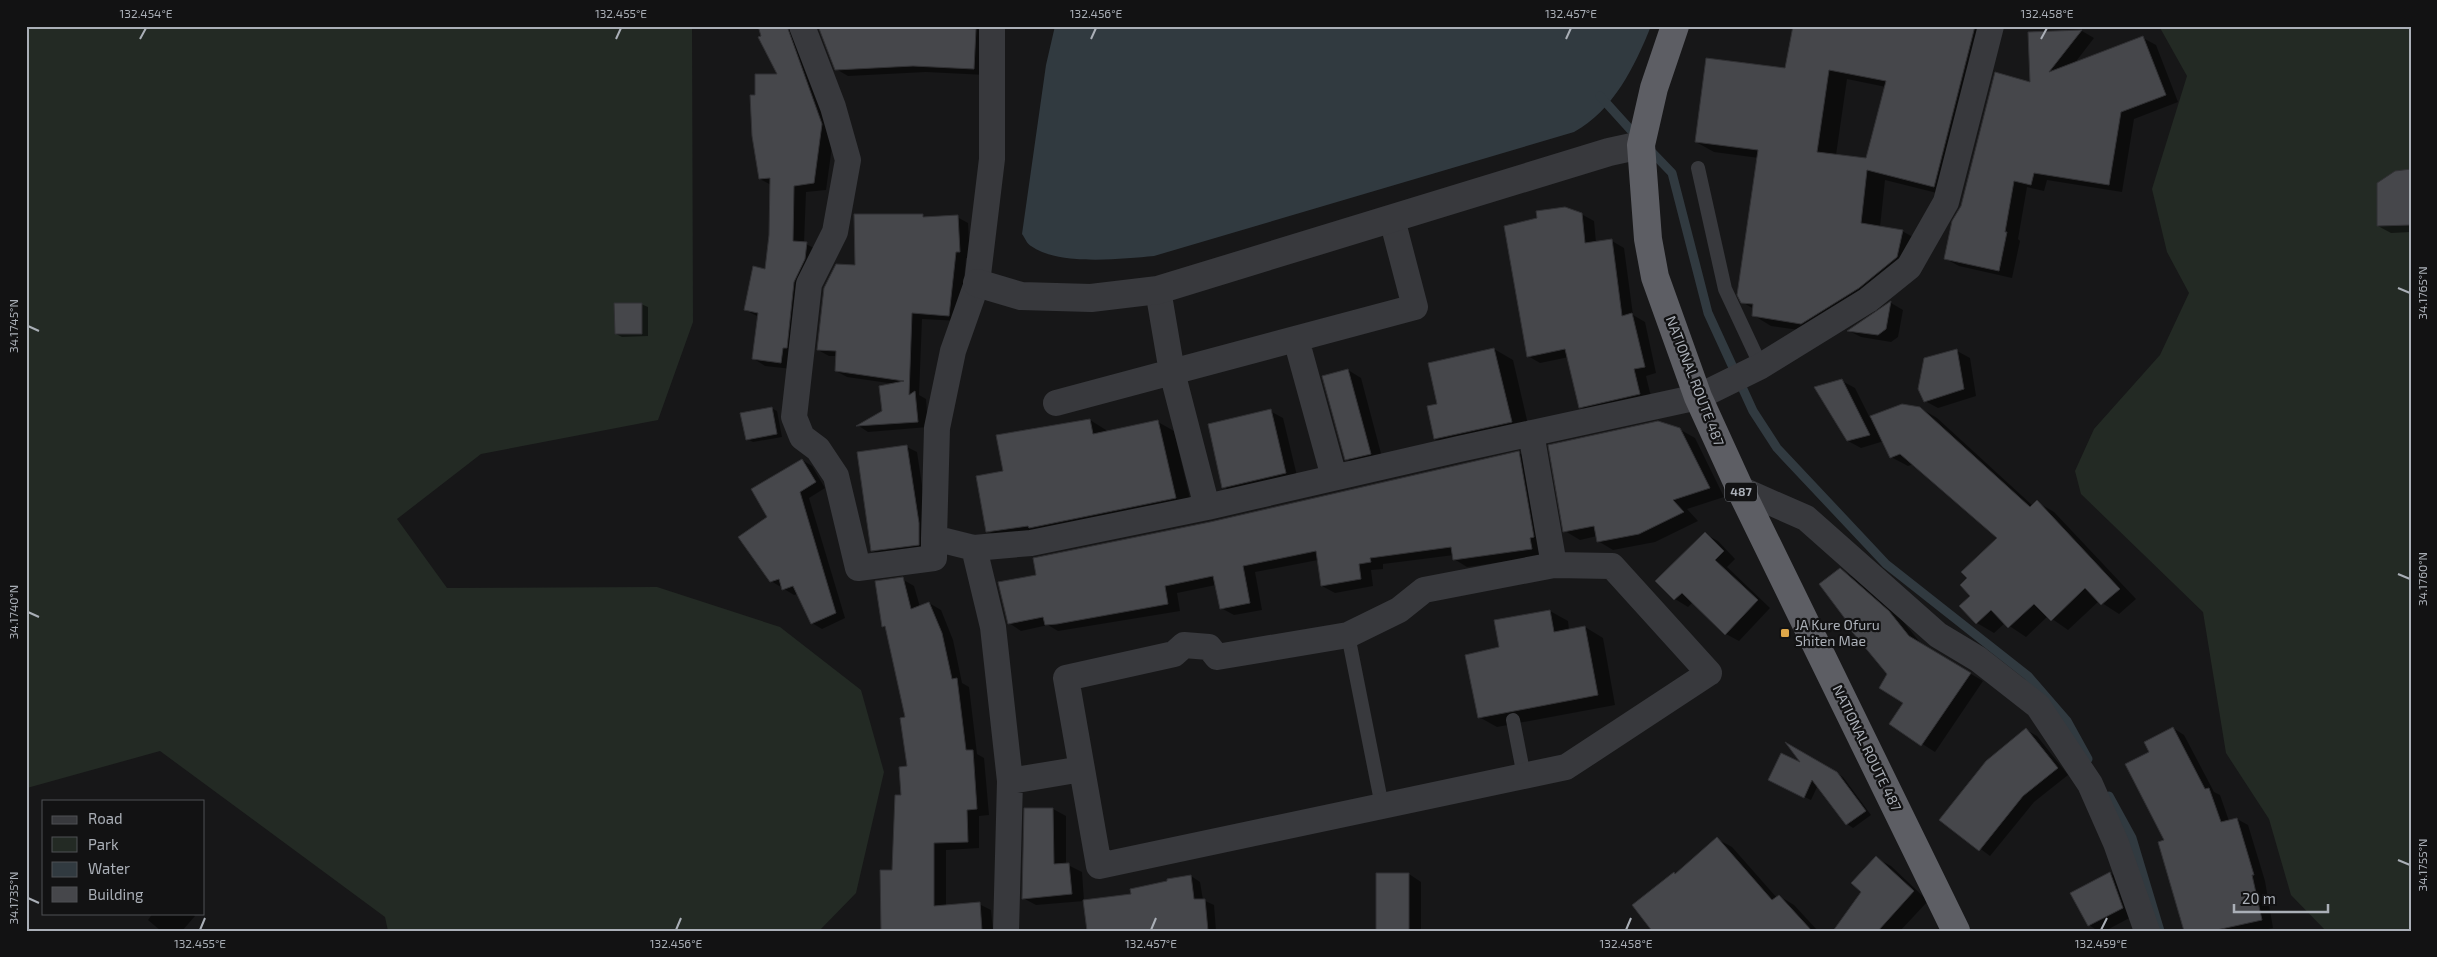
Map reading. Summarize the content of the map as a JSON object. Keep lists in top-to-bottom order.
{
  "streets": {
    "highway": ["NATIONAL ROUTE 487", "487"]
  },
  "places": {
    "transit": ["JA Kure Ofuru Shiten Mae"]
  },
  "legend": [
    "Road",
    "Park",
    "Water",
    "Building"
  ],
  "scale_bar": "20 m",
  "coordinates": [
    "132.454°E",
    "132.455°E",
    "132.456°E",
    "132.457°E",
    "132.458°E",
    "34.1765°N",
    "34.1745°N",
    "34.1760°N",
    "34.1740°N",
    "34.1755°N",
    "34.1735°N",
    "132.459°E"
  ]
}
